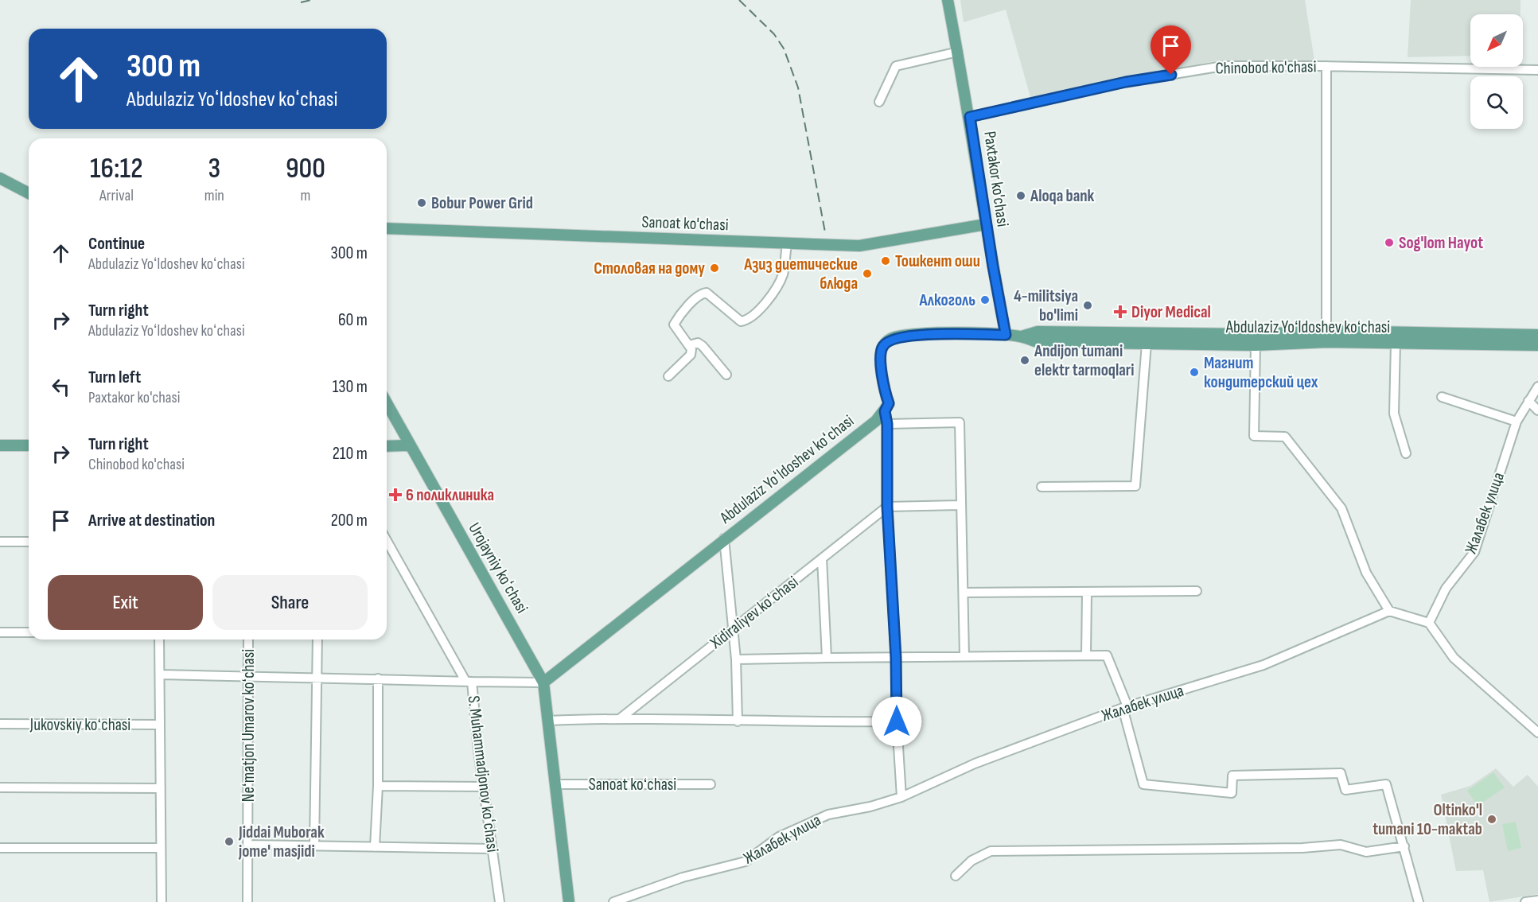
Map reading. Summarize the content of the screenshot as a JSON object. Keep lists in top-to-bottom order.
{
  "streets": {
    "main road": [
      "Paxtakor ko'chasi",
      "Sanoat ko'chasi",
      "Abdulaziz Yoʻldoshev koʻchasi",
      "Urоjayniy koʻchasi"
    ],
    "street": [
      "Chinobod ko'chasi",
      "Жалабек улица",
      "Xidiraliyev koʻchasi",
      "Jukovskiy koʻchasi",
      "Neʻmatjon Umarov koʻchasi",
      "S. Muhammadjonov koʻchasi",
      "Sanoat koʻchasi"
    ]
  },
  "crossings": [
    ["Chinobod ko'chasi", "Paxtakor ko'chasi"],
    ["Paxtakor ko'chasi", "Sanoat ko'chasi"],
    ["Paxtakor ko'chasi", "Abdulaziz Yoʻldoshev koʻchasi"],
    ["Abdulaziz Yoʻldoshev koʻchasi", "Urоjayniy koʻchasi"],
    ["Neʻmatjon Umarov koʻchasi", "S. Muhammadjonov koʻchasi"]
  ],
  "places": {
    "other": [
      "Aloqa bank",
      "Bobur Power Grid",
      "Sog'lom Hayot",
      "Тошкент оши",
      "Столовая на дому",
      "Азиз диетические блюда",
      "Алкоголь",
      "4-militsiya bo'limi",
      "Andijon tumani elektr tarmoqlari",
      "Магнит кондитерский цех",
      "Oltinko'l tumani 10-maktab",
      "Jiddai Muborak jome' masjidi"
    ],
    "health": ["Diyor Medical", "6 поликлиника"]
  },
  "north": "bottom left",
  "page": {
    "turn": ["300 m", "Abdulaziz Yoʻldoshev koʻchasi"],
    "eta": [
      "16:12",
      "Arrival",
      "3",
      "min",
      "900",
      "m"
    ],
    "list": [
      {
        "name": "Continue",
        "note": "Abdulaziz Yoʻldoshev koʻchasi",
        "value": "300 m"
      },
      {
        "name": "Turn right",
        "note": "Abdulaziz Yoʻldoshev koʻchasi",
        "value": "60 m"
      },
      {
        "name": "Turn left",
        "note": "Paxtakor ko'chasi",
        "value": "130 m"
      },
      {
        "name": "Turn right",
        "note": "Chinobod ko'chasi",
        "value": "210 m"
      },
      {
        "name": "Arrive at destination",
        "value": "200 m"
      }
    ],
    "buttons": ["Exit", "Share"]
  }
}
